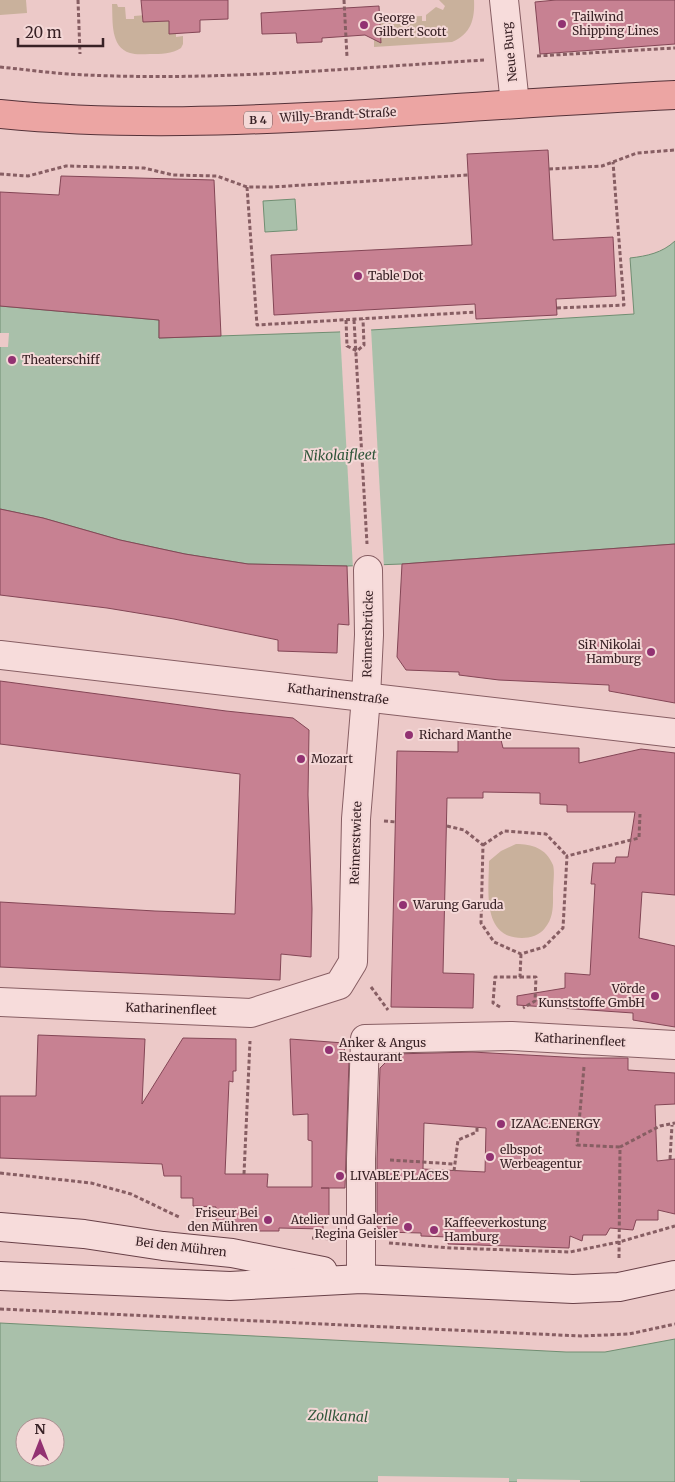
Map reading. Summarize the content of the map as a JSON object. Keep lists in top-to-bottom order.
{
  "streets": {
    "main road": ["Willy-Brandt-Straße", "B 4"],
    "street": [
      "Neue Burg",
      "Reimersbrücke",
      "Katharinenstraße",
      "Reimerstwiete",
      "Katharinenfleet",
      "Bei den Mühren"
    ]
  },
  "crossings": [
    ["Neue Burg", "Willy-Brandt-Straße"],
    ["Reimersbrücke", "Katharinenstraße"],
    ["Reimersbrücke", "Reimerstwiete"],
    ["Katharinenstraße", "Reimerstwiete"],
    ["Reimerstwiete", "Katharinenfleet"]
  ],
  "water": ["Nikolaifleet", "Zollkanal"],
  "places": [
    "Tailwind Shipping Lines",
    "George Gilbert Scott",
    "Table Dot",
    "Theaterschiff",
    "SiR Nikolai Hamburg",
    "Richard Manthe",
    "Mozart",
    "Warung Garuda",
    "Vörde Kunststoffe GmbH",
    "Anker & Angus Restaurant",
    "IZAAC.ENERGY",
    "elbspot Werbeagentur",
    "LIVABLE PLACES",
    "Friseur Bei den Mühren",
    "Atelier und Galerie Regina Geisler",
    "Kaffeeverkostung Hamburg"
  ],
  "scale_bar": "20 m",
  "north": "top"
}
